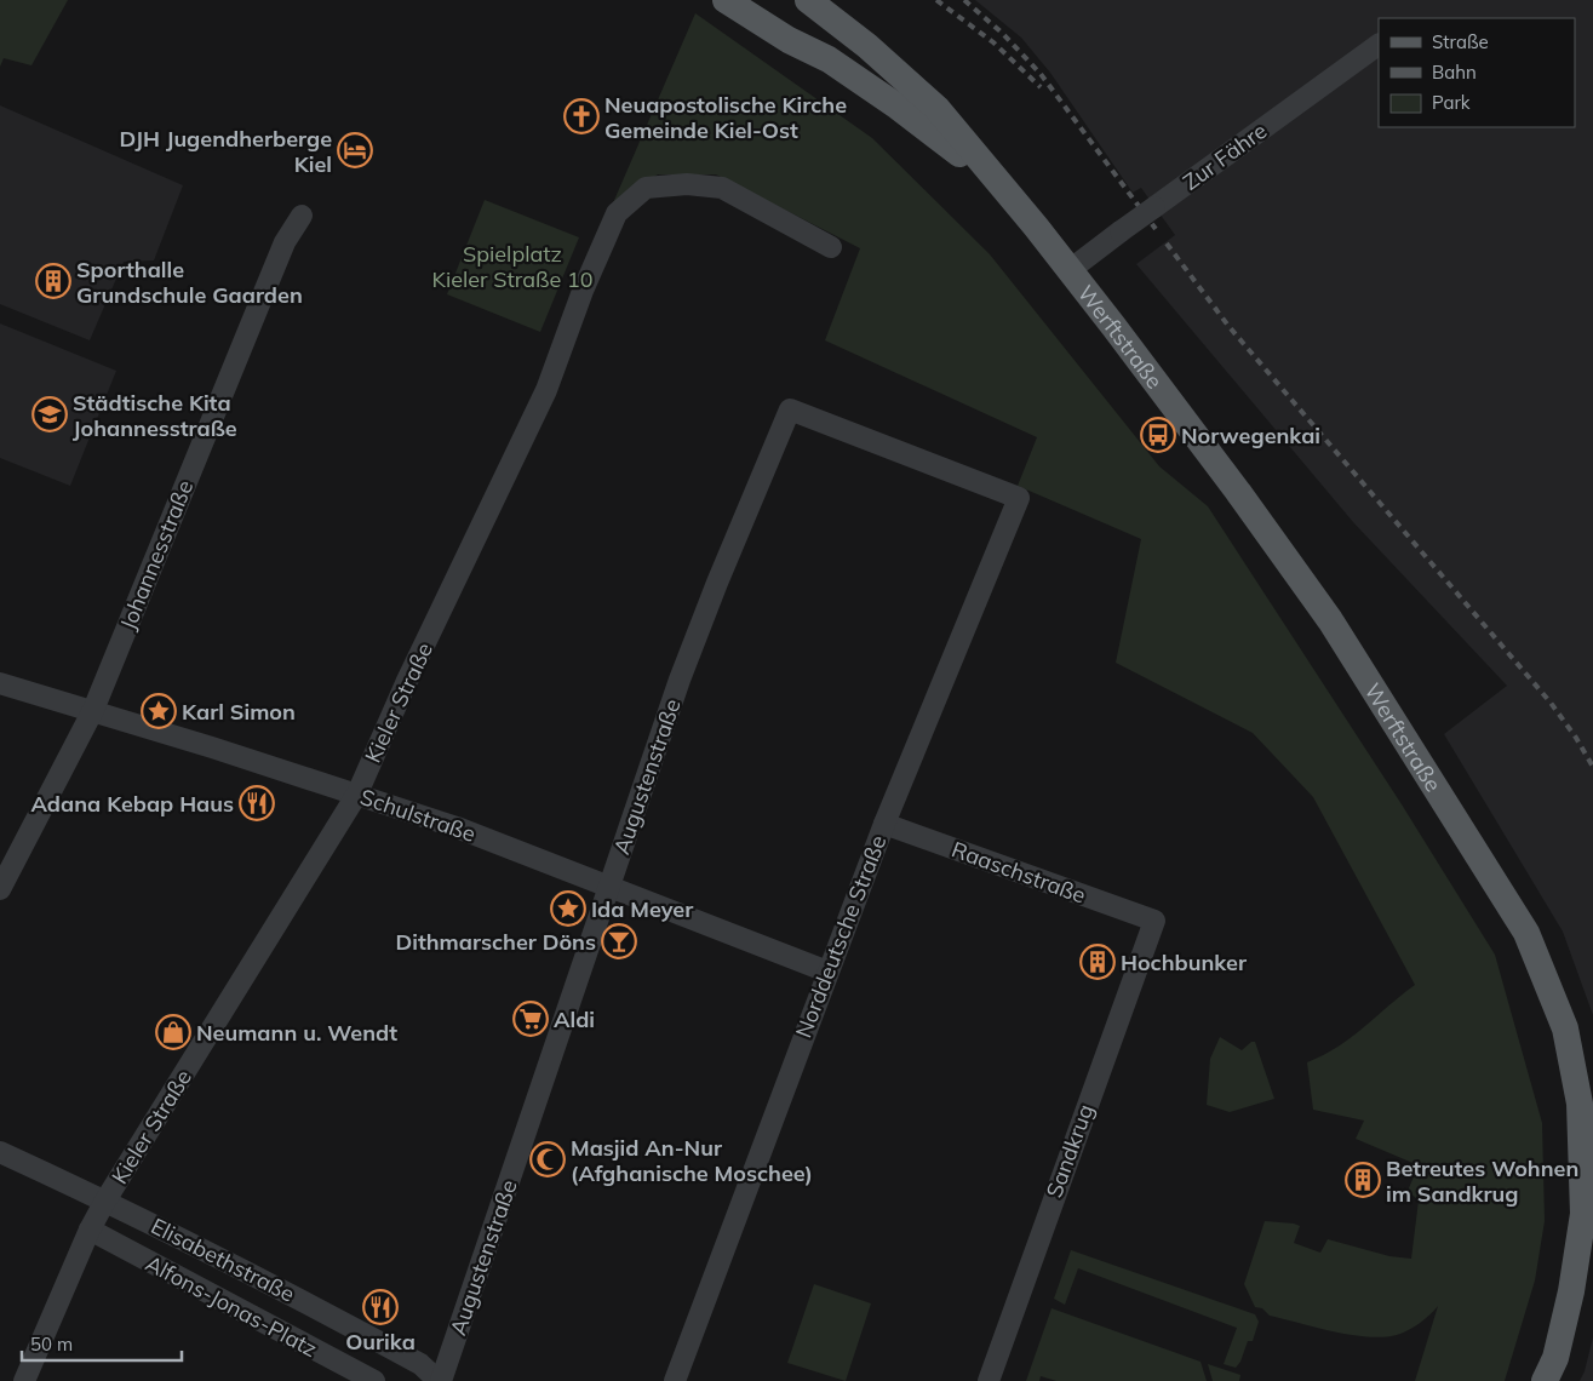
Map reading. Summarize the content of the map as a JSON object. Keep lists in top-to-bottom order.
{
  "streets": {
    "main road": ["Werftstraße"],
    "street": [
      "Zur Fähre",
      "Johannesstraße",
      "Kieler Straße",
      "Augustenstraße",
      "Schulstraße",
      "Raaschstraße",
      "Norddeutsche Straße",
      "Sandkrug",
      "Elisabethstraße",
      "Alfons-Jonas-Platz"
    ]
  },
  "crossings": [
    ["Zur Fähre", "Werftstraße"],
    ["Johannesstraße", "Schulstraße"],
    ["Kieler Straße", "Schulstraße"],
    ["Kieler Straße", "Elisabethstraße"],
    ["Kieler Straße", "Alfons-Jonas-Platz"],
    ["Augustenstraße", "Schulstraße"],
    ["Augustenstraße", "Norddeutsche Straße"],
    ["Augustenstraße", "Elisabethstraße"],
    ["Schulstraße", "Norddeutsche Straße"],
    ["Raaschstraße", "Norddeutsche Straße"],
    ["Raaschstraße", "Sandkrug"]
  ],
  "parks": ["Spielplatz Kieler Straße 10"],
  "places": {
    "church": ["Neuapostolische Kirche Gemeinde Kiel-Ost"],
    "hotel": ["DJH Jugendherberge Kiel"],
    "building": ["Sporthalle Grundschule Gaarden", "Hochbunker", "Betreutes Wohnen im Sandkrug"],
    "school or university": ["Städtische Kita Johannesstraße"],
    "bus stop": ["Norwegenkai"],
    "place": ["Karl Simon", "Ida Meyer"],
    "restaurant": ["Adana Kebap Haus", "Ourika"],
    "bar": ["Dithmarscher Döns"],
    "supermarket": ["Aldi"],
    "shop": ["Neumann u. Wendt"],
    "mosque": ["Masjid An-Nur (Afghanische Moschee)"]
  },
  "legend": ["Straße", "Bahn", "Park"],
  "scale_bar": "50 m"
}
